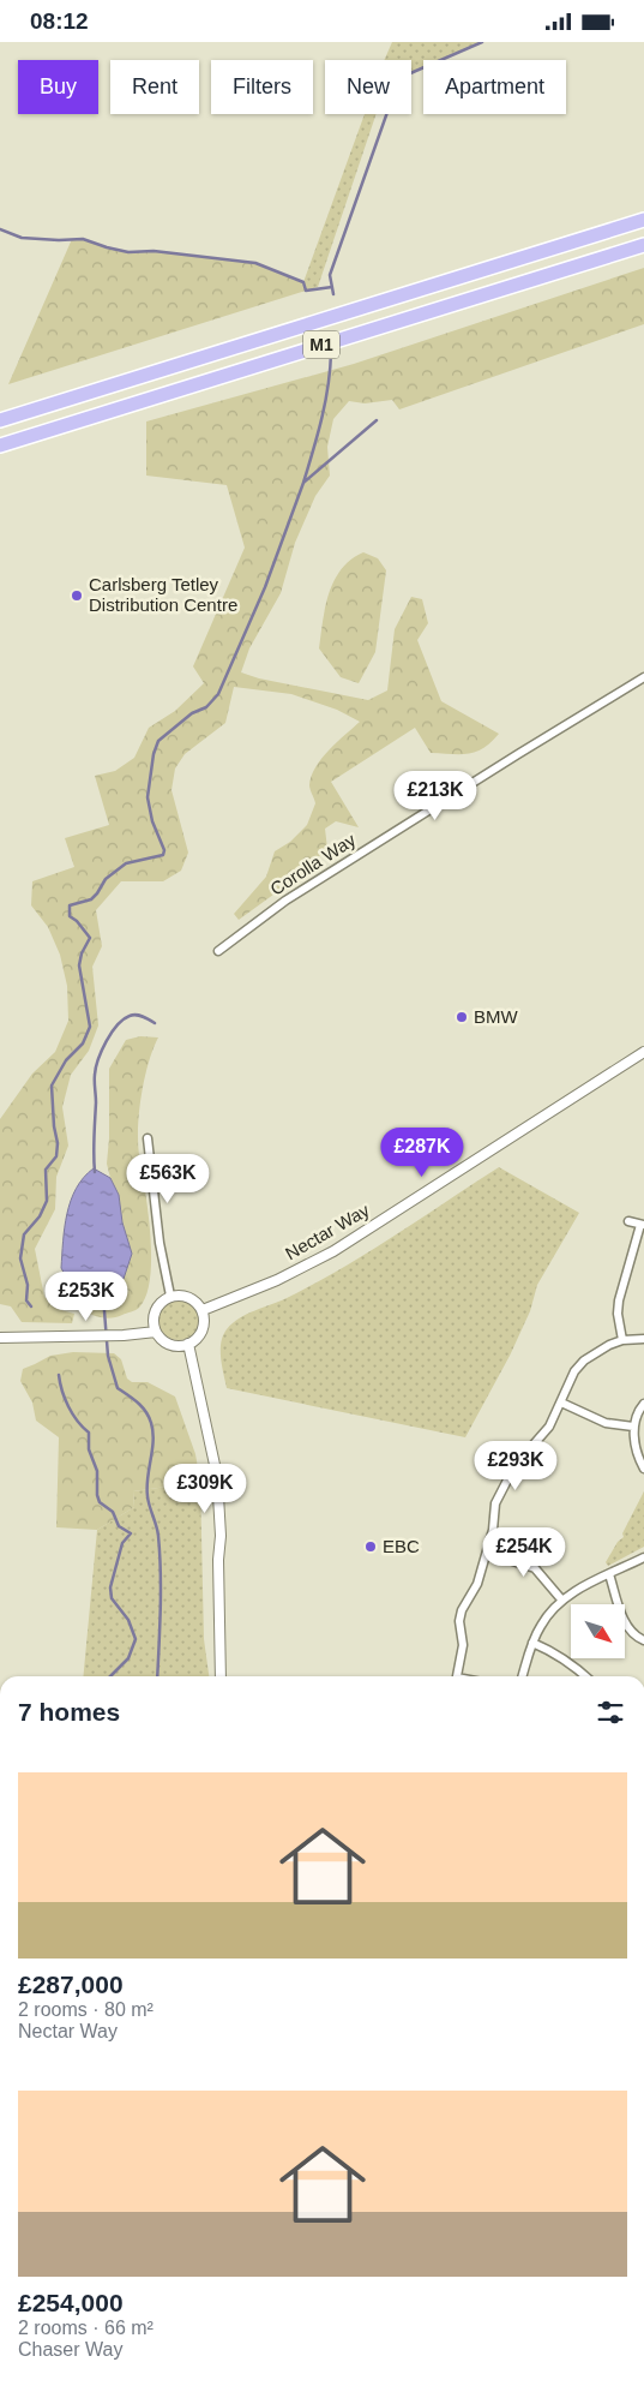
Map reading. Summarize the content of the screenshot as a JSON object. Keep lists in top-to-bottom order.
{
  "streets": {
    "highway": ["M1"],
    "street": ["Corolla Way", "Nectar Way"]
  },
  "places": ["Carlsberg Tetley Distribution Centre", "BMW", "EBC"],
  "north": "bottom right",
  "page": {
    "status": "08:12",
    "chip": [
      "Buy",
      "Rent",
      "Filters",
      "New",
      "Apartment"
    ],
    "price": [
      "£213K",
      "£287K",
      "£563K",
      "£253K",
      "£293K",
      "£309K",
      "£254K"
    ],
    "heading": "7 homes",
    "list": [
      {
        "name": "£287,000",
        "note": "2 rooms · 80 m² · Nectar Way"
      },
      {
        "name": "£254,000",
        "note": "2 rooms · 66 m² · Chaser Way"
      }
    ]
  }
}
